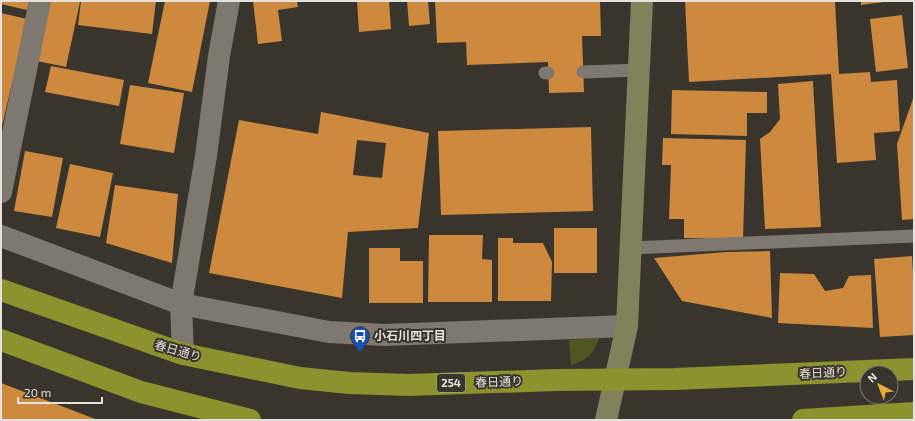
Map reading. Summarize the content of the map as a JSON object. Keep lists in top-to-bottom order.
{
  "streets": {
    "highway": ["春日通り", "254"]
  },
  "places": {
    "bus stop": ["小石川四丁目"]
  },
  "scale_bar": "20 m",
  "north": "top left"
}
